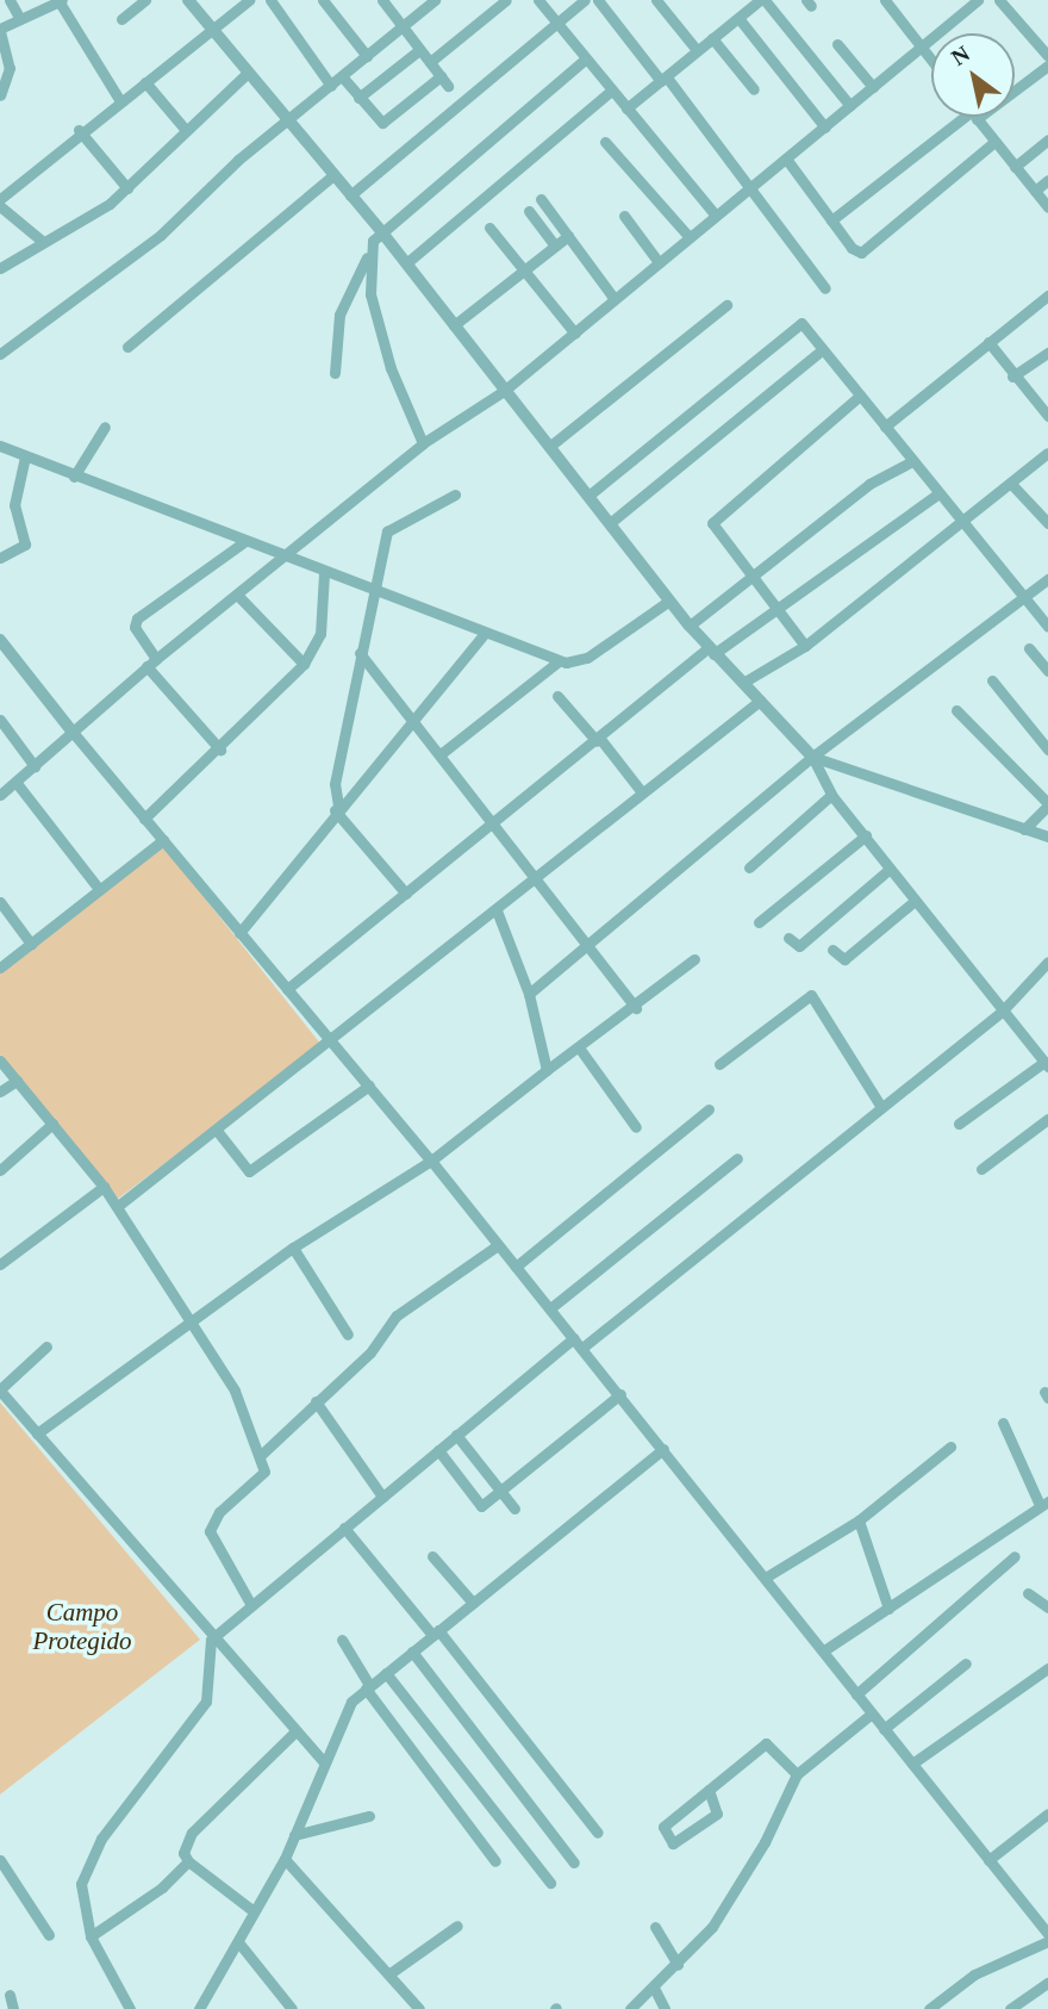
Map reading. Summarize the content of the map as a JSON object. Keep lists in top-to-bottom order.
{
  "parks": ["Campo Protegido"],
  "north": "top left"
}
